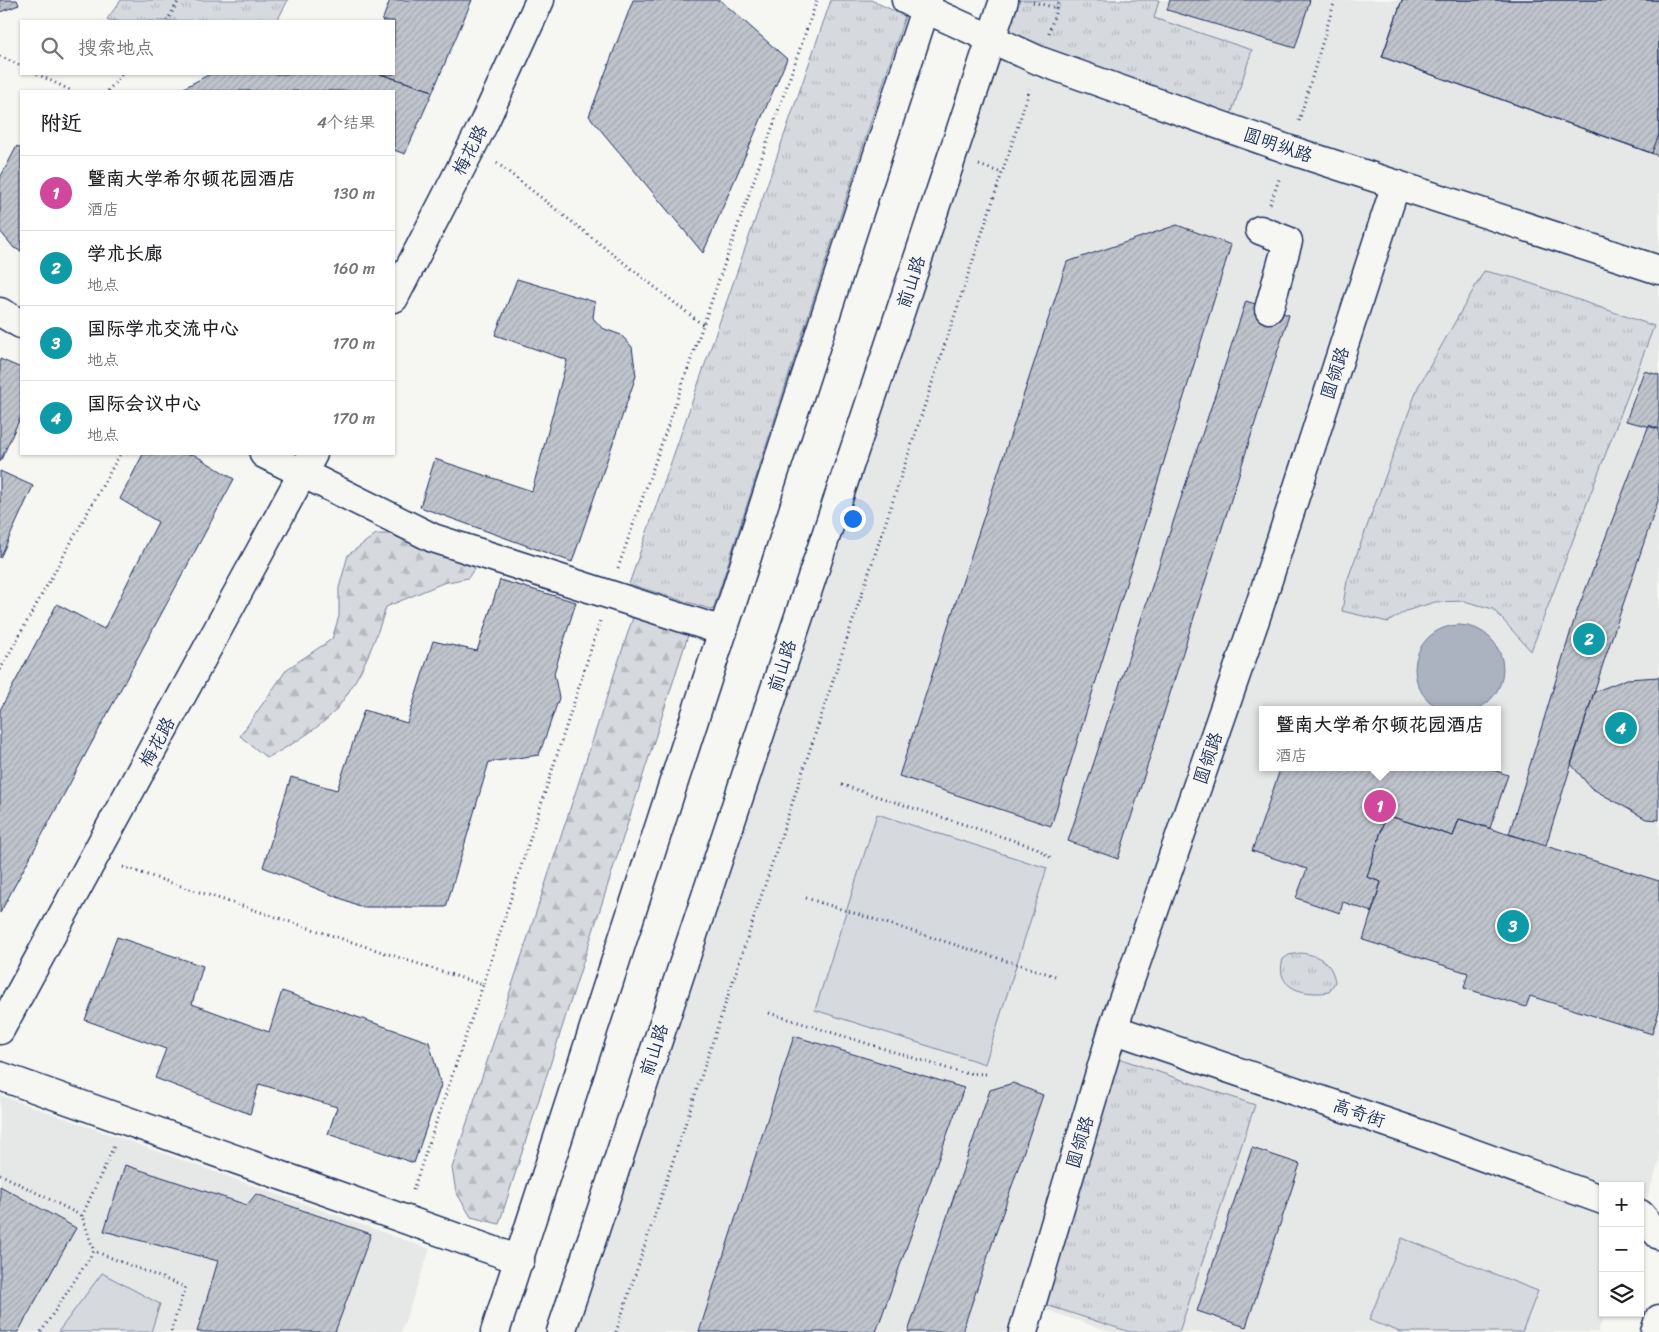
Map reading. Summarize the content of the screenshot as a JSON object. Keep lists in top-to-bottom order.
{
  "streets": {
    "main road": [
      "圆明纵路",
      "梅花路",
      "前山路",
      "圆领路",
      "高奇街"
    ]
  },
  "crossings": [
    ["圆明纵路", "前山路"],
    ["圆明纵路", "圆领路"],
    ["圆领路", "高奇街"]
  ],
  "page": {
    "search": "搜索地点",
    "heading": ["附近", "4个结果"],
    "list": [
      {
        "mark": "1",
        "name": "暨南大学希尔顿花园酒店",
        "note": "酒店",
        "value": "130 m"
      },
      {
        "mark": "2",
        "name": "学术长廊",
        "note": "地点",
        "value": "160 m"
      },
      {
        "mark": "3",
        "name": "国际学术交流中心",
        "note": "地点",
        "value": "170 m"
      },
      {
        "mark": "4",
        "name": "国际会议中心",
        "note": "地点",
        "value": "170 m"
      }
    ],
    "pins": [
      "2",
      "4",
      "1",
      "3"
    ],
    "popup": ["暨南大学希尔顿花园酒店", "酒店"],
    "map_buttons": ["+", "−"]
  }
}
